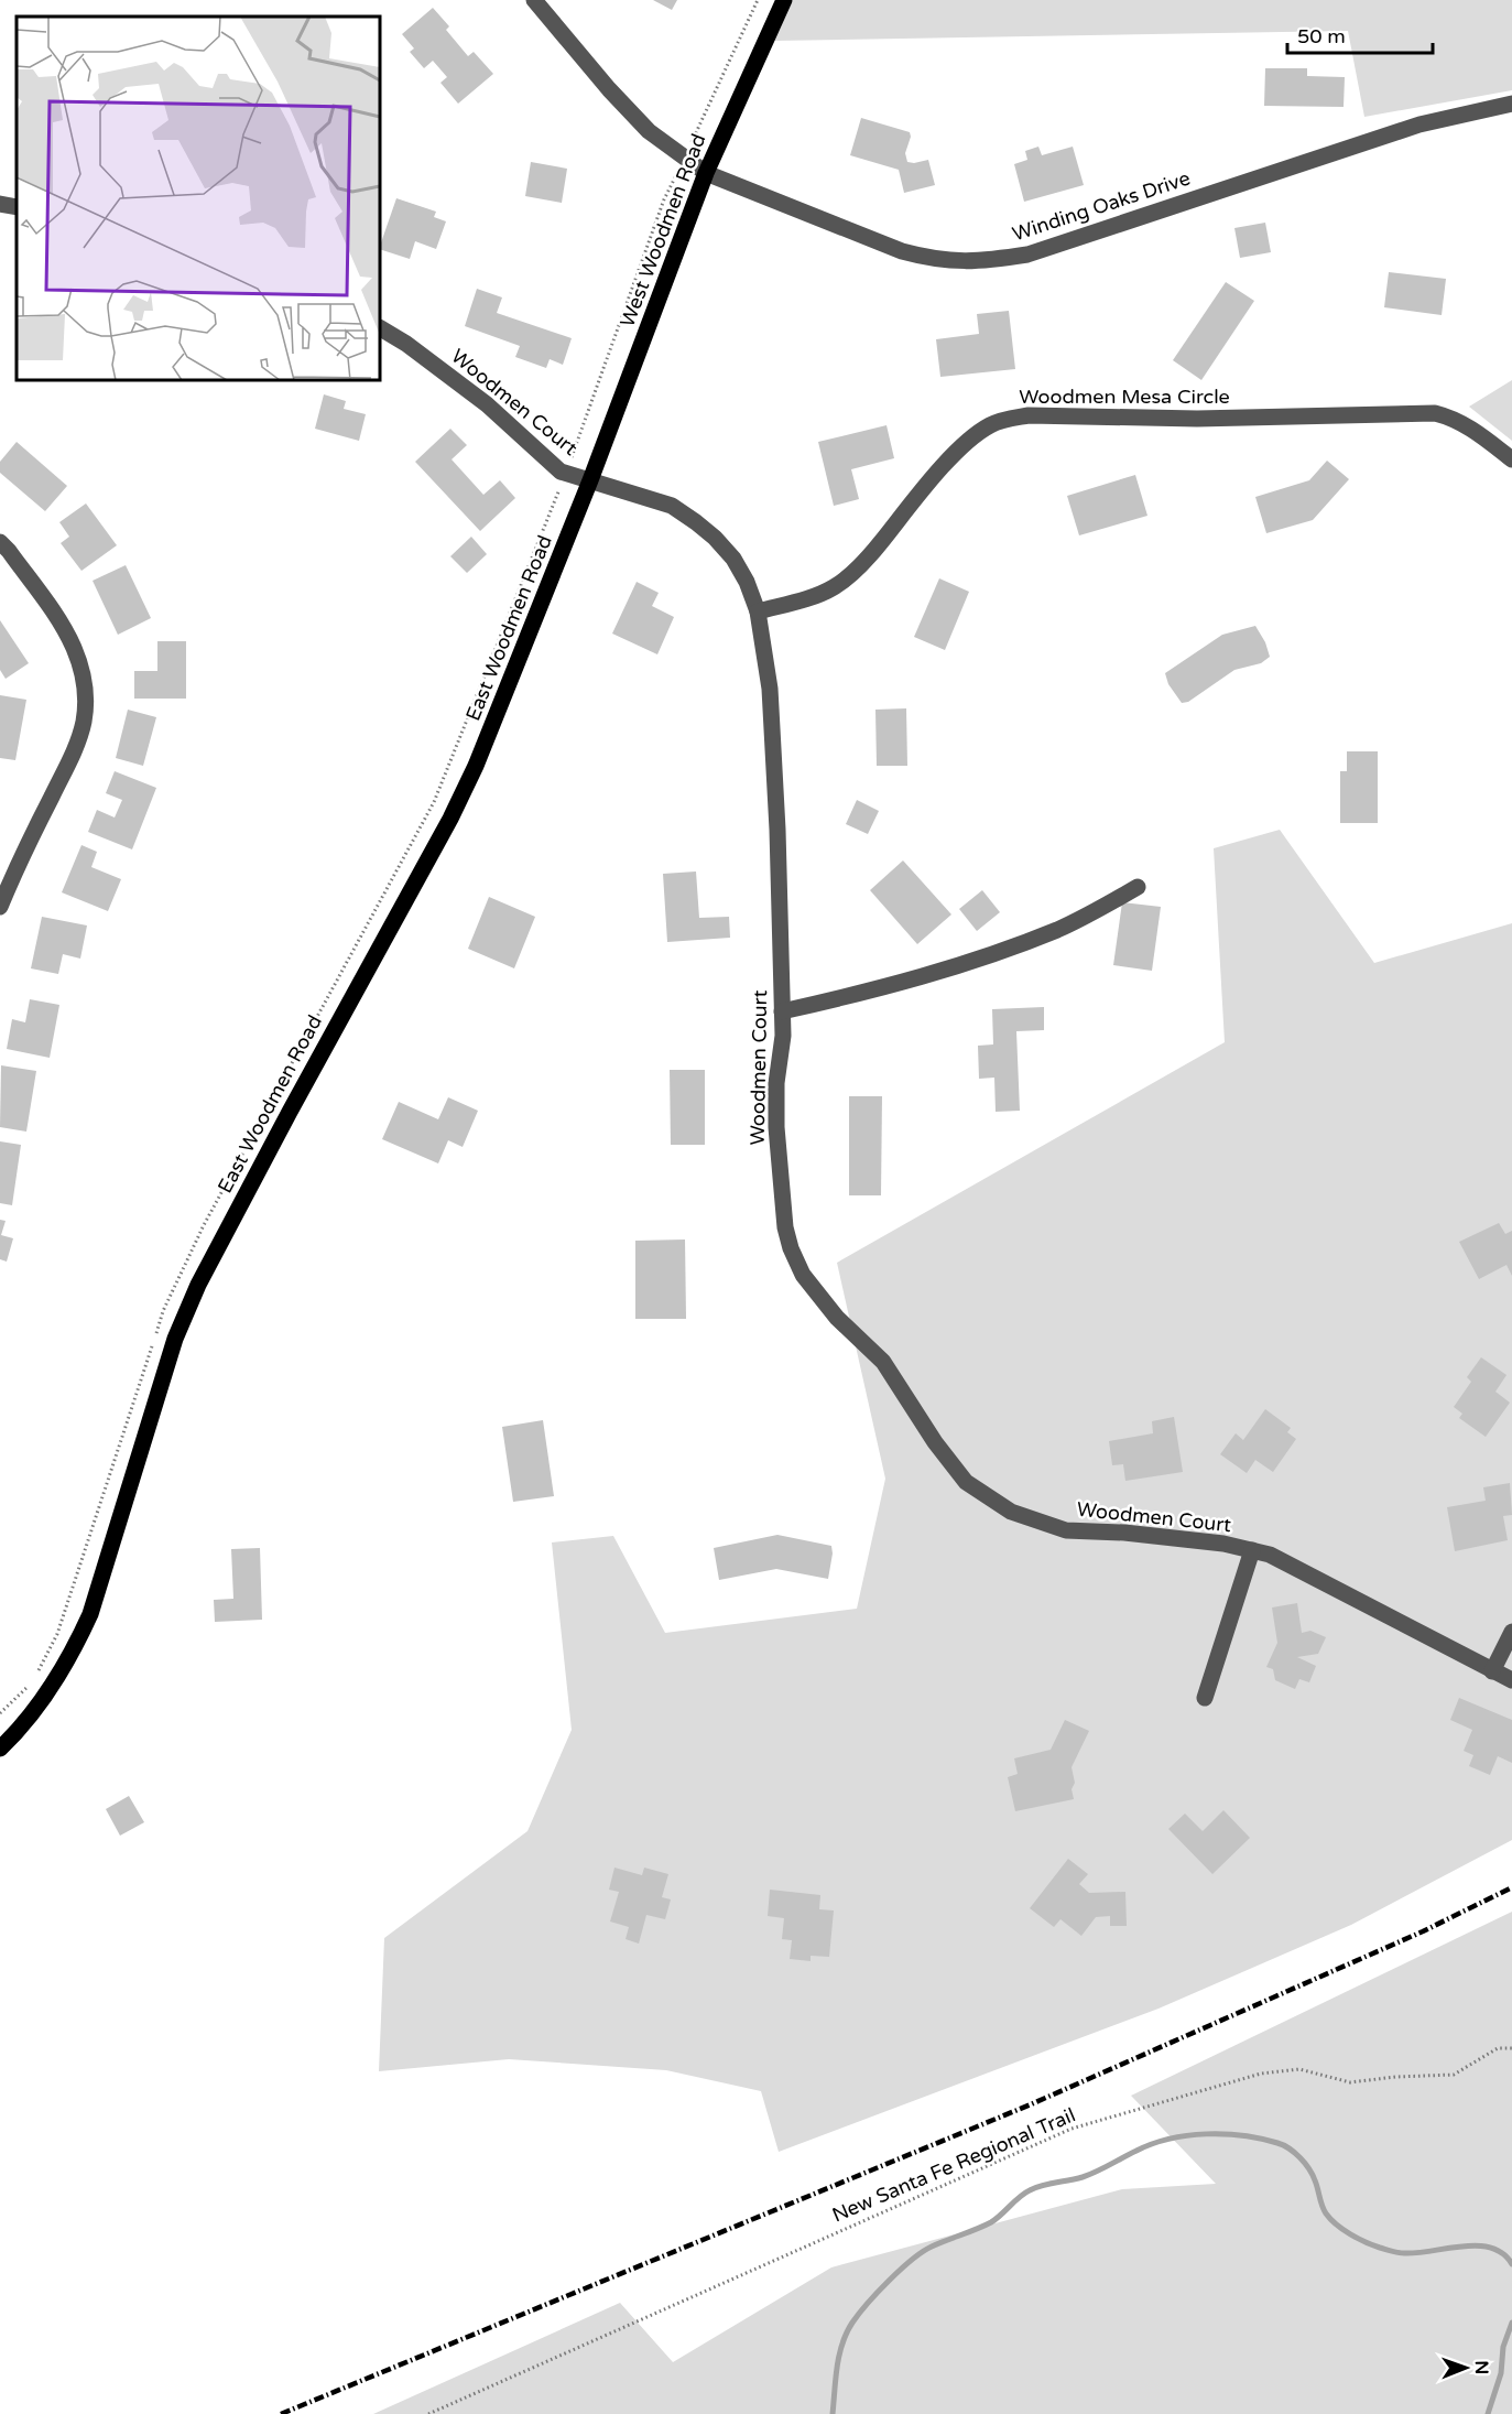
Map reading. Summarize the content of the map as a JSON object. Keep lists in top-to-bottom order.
{
  "streets": {
    "main road": ["West Woodmen Road", "East Woodmen Road"],
    "street": ["Winding Oaks Drive", "Woodmen Mesa Circle", "Woodmen Court"],
    "path": ["New Santa Fe Regional Trail"]
  },
  "crossings": [
    ["Winding Oaks Drive", "West Woodmen Road"],
    ["West Woodmen Road", "Woodmen Court"],
    ["West Woodmen Road", "East Woodmen Road"],
    ["Woodmen Mesa Circle", "Woodmen Court"],
    ["Woodmen Court", "East Woodmen Road"]
  ],
  "scale_bar": "50 m",
  "north": "right"
}
